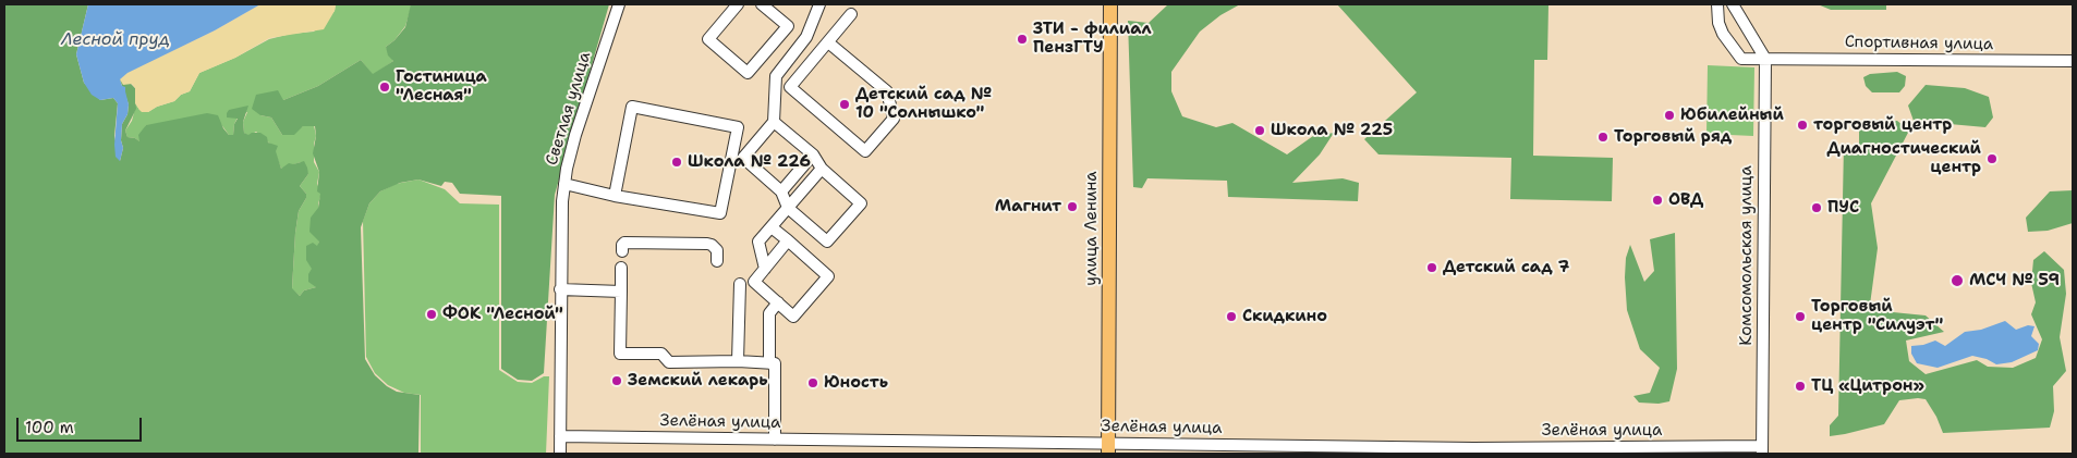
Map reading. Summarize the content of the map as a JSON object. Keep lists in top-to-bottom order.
{
  "streets": {
    "main road": ["улица Ленина"],
    "street": [
      "Спортивная улица",
      "Светлая улица",
      "Комсомольская улица",
      "Зелёная улица"
    ]
  },
  "crossings": [
    ["Спортивная улица", "Комсомольская улица"],
    ["Светлая улица", "Зелёная улица"],
    ["улица Ленина", "Зелёная улица"],
    ["Комсомольская улица", "Зелёная улица"]
  ],
  "water": ["Лесной пруд"],
  "places": [
    "ЗТИ - филиал ПензГТУ",
    "Гостиница \"Лесная\"",
    "Детский сад № 10 \"Солнышко\"",
    "Юбилейный",
    "торговый центр",
    "Школа № 225",
    "Торговый ряд",
    "Диагностический центр",
    "Школа № 226",
    "ОВД",
    "Магнит",
    "ПУС",
    "Детский сад 7",
    "МСЧ № 59",
    "ФОК \"Лесной\"",
    "Скидкино",
    "Торговый центр \"Силуэт\"",
    "Земский лекарь",
    "Юность",
    "ТЦ «Цитрон»"
  ],
  "scale_bar": "100 m"
}
